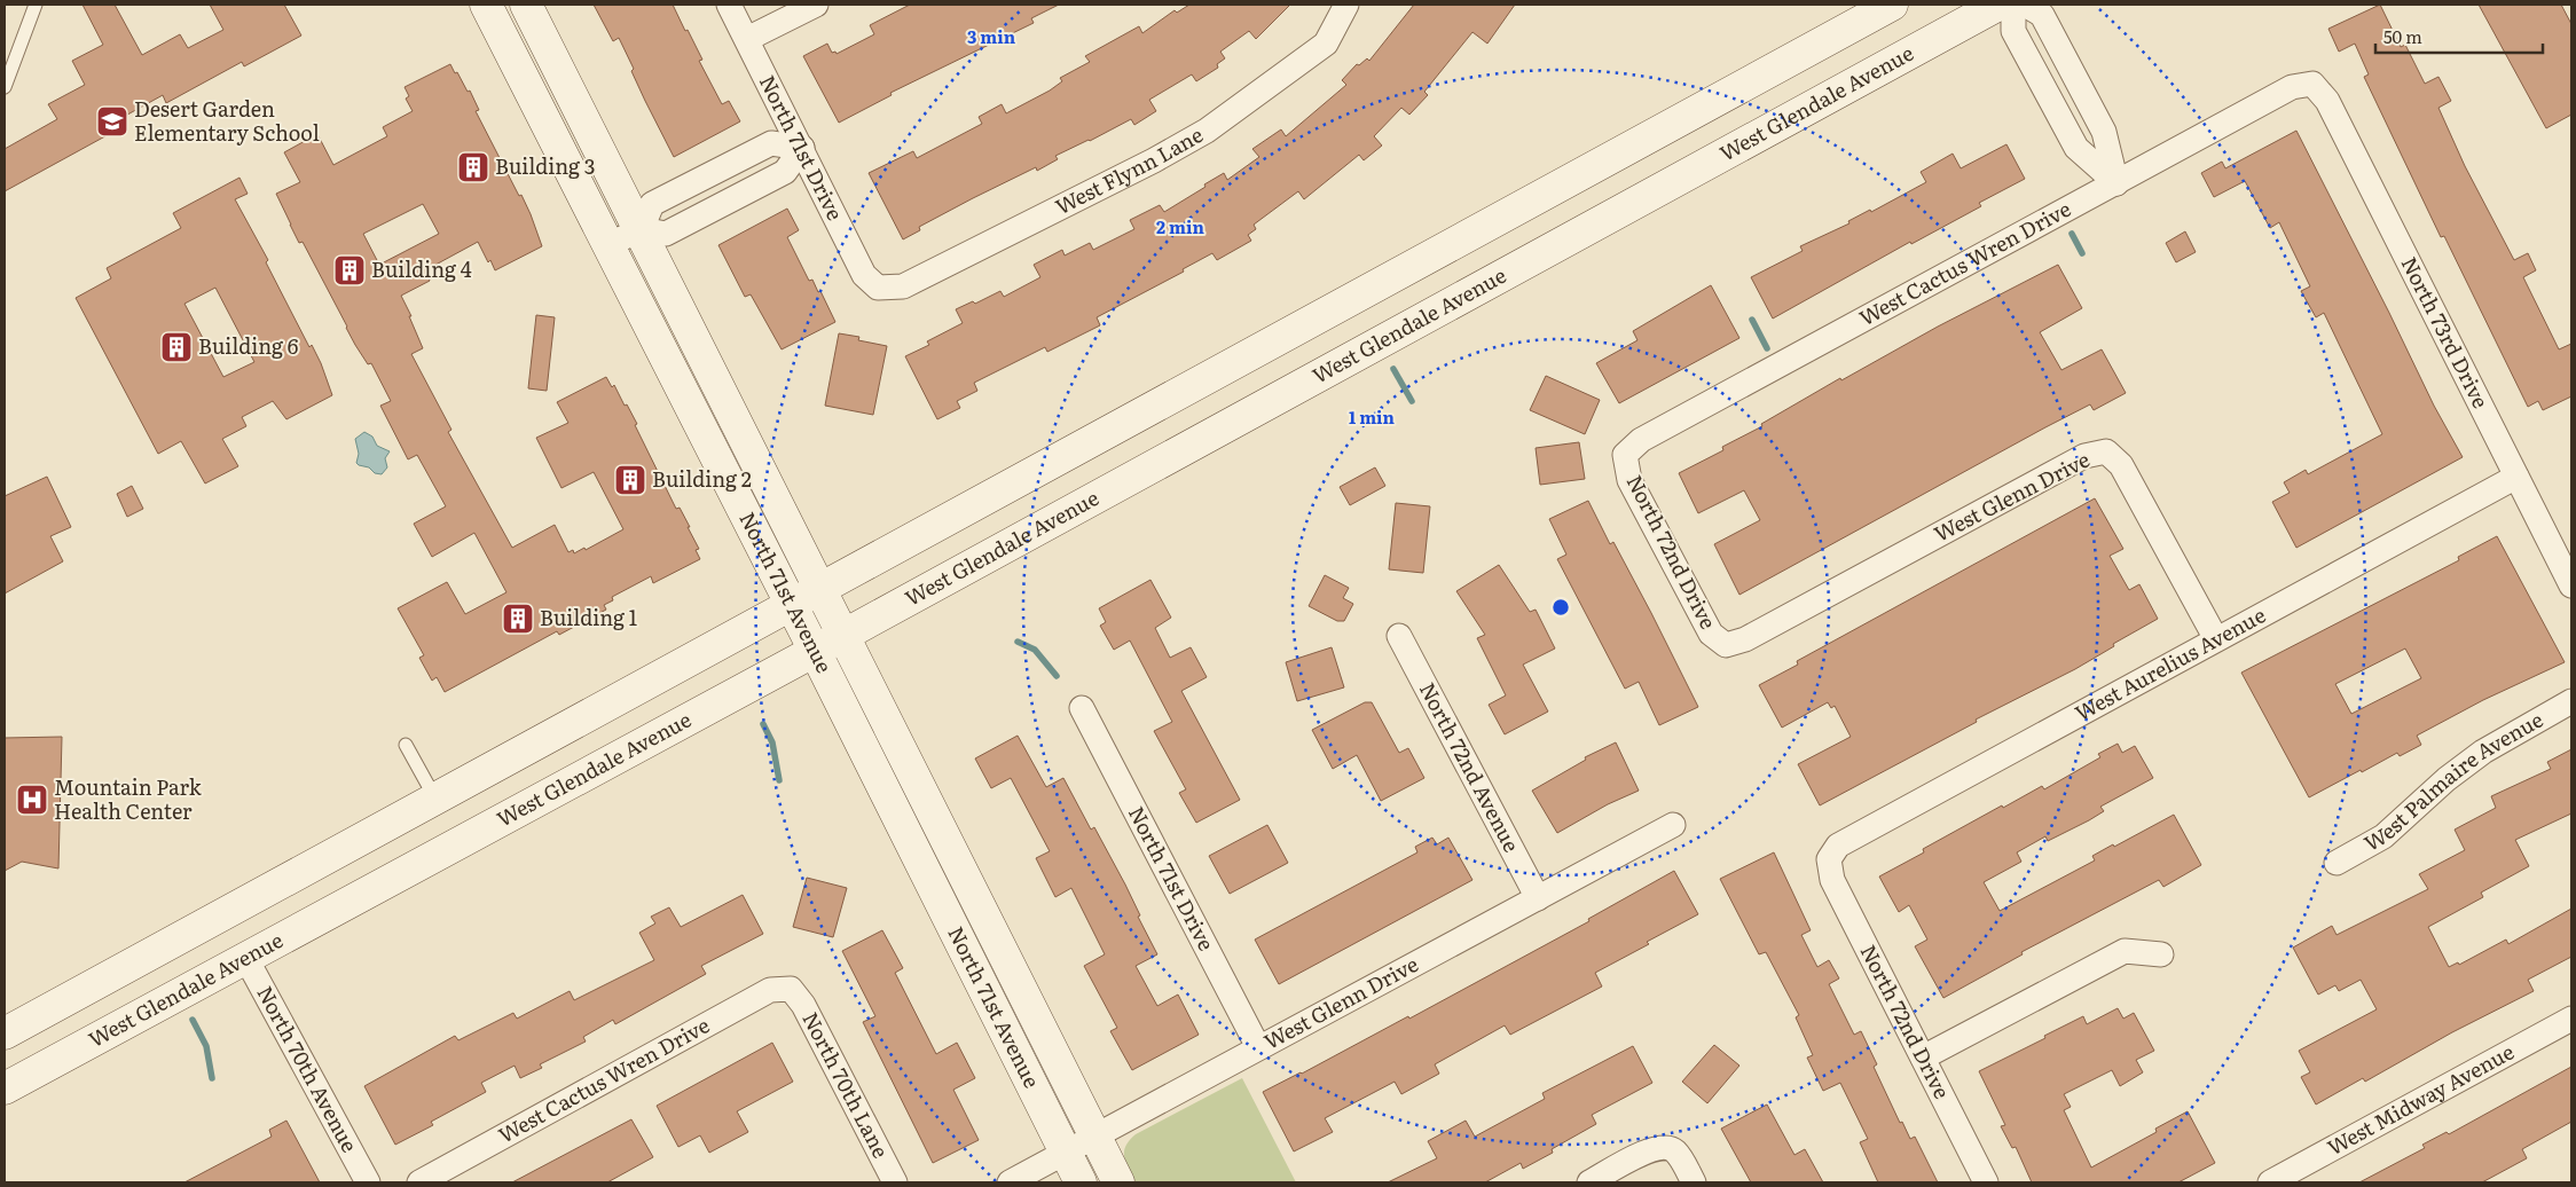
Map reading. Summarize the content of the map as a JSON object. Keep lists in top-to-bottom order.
{
  "streets": {
    "main road": ["West Glendale Avenue", "North 71st Avenue"],
    "street": [
      "North 71st Drive",
      "West Flynn Lane",
      "West Cactus Wren Drive",
      "North 73rd Drive",
      "West Glenn Drive",
      "North 72nd Drive",
      "West Aurelius Avenue",
      "North 72nd Avenue",
      "West Palmaire Avenue",
      "North 70th Avenue",
      "North 70th Lane",
      "West Midway Avenue"
    ]
  },
  "crossings": [
    ["West Glendale Avenue", "North 71st Avenue"],
    ["West Glendale Avenue", "North 70th Avenue"],
    ["North 71st Drive", "West Flynn Lane"],
    ["North 71st Drive", "West Glenn Drive"],
    ["West Cactus Wren Drive", "North 73rd Drive"],
    ["West Cactus Wren Drive", "North 72nd Drive"],
    ["West Cactus Wren Drive", "North 70th Lane"],
    ["North 73rd Drive", "West Aurelius Avenue"],
    ["West Glenn Drive", "North 72nd Drive"],
    ["West Glenn Drive", "North 71st Avenue"],
    ["West Glenn Drive", "West Aurelius Avenue"],
    ["West Glenn Drive", "North 72nd Avenue"],
    ["North 72nd Drive", "West Aurelius Avenue"]
  ],
  "places": {
    "school or university": ["Desert Garden Elementary School"],
    "building": [
      "Building 3",
      "Building 4",
      "Building 6",
      "Building 2",
      "Building 1"
    ],
    "hospital": ["Mountain Park Health Center"]
  },
  "scale_bar": "50 m",
  "rings": ["3 min", "2 min", "1 min"]
}
